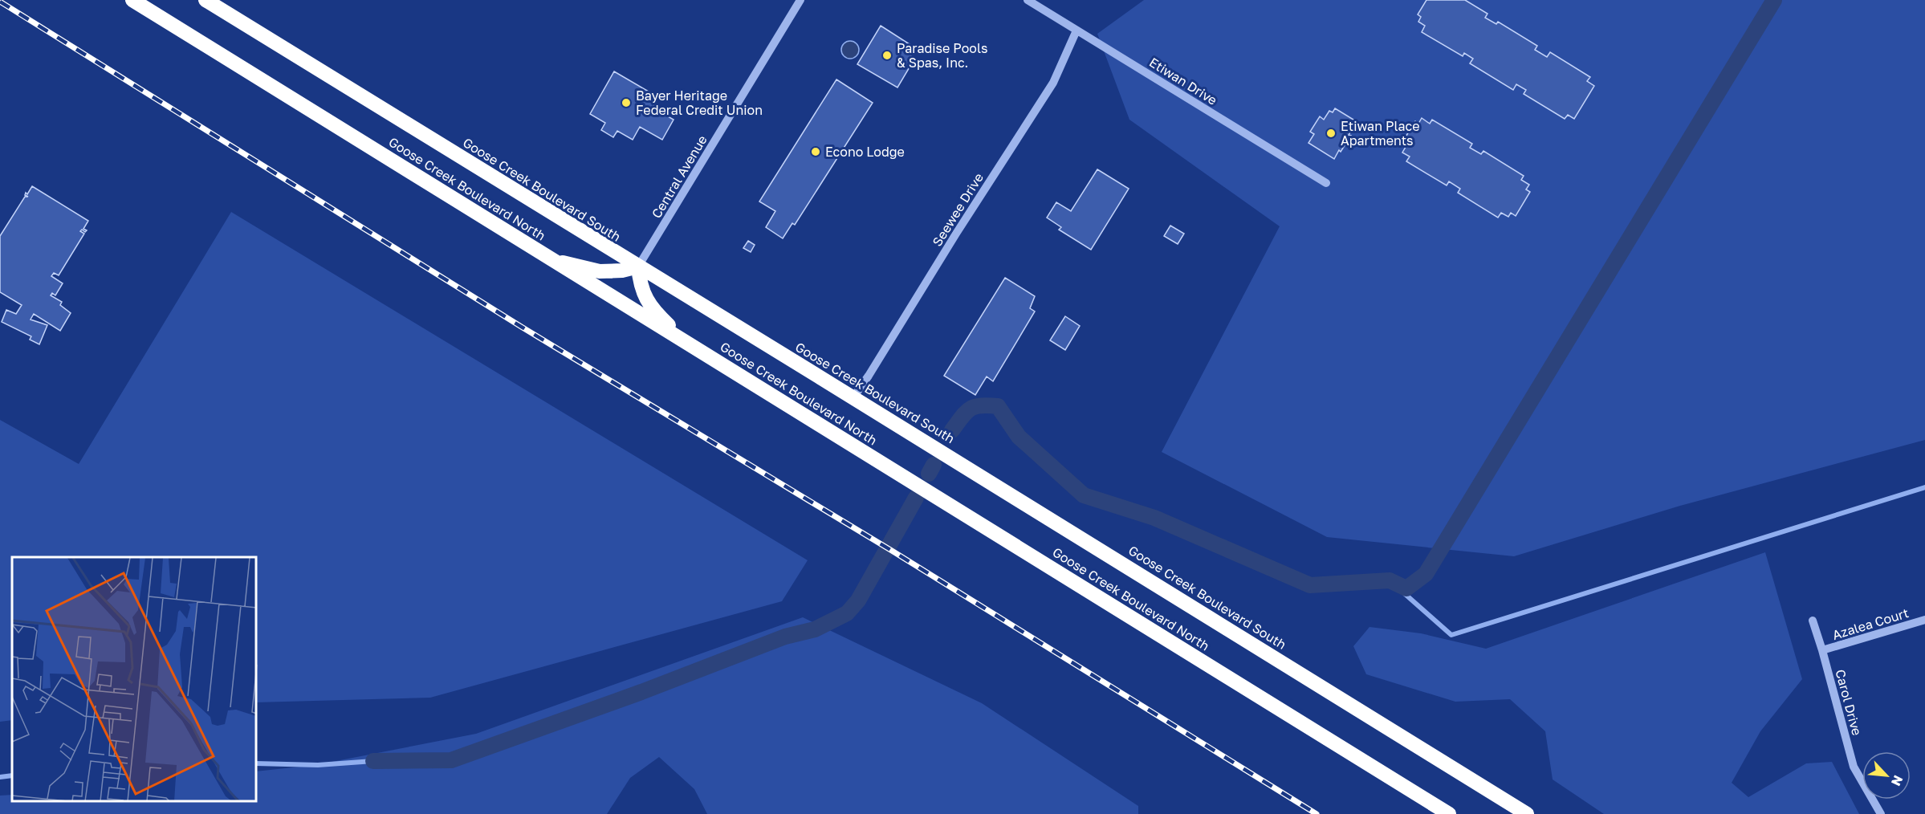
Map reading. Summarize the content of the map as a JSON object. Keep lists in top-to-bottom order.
{
  "streets": {
    "highway": ["Goose Creek Boulevard North", "Goose Creek Boulevard South"],
    "street": [
      "Etiwan Drive",
      "Central Avenue",
      "Seewee Drive",
      "Azalea Court",
      "Carol Drive"
    ]
  },
  "crossings": [
    ["Etiwan Drive", "Seewee Drive"],
    ["Central Avenue", "Goose Creek Boulevard South"],
    ["Goose Creek Boulevard South", "Seewee Drive"],
    ["Azalea Court", "Carol Drive"]
  ],
  "places": [
    "Paradise Pools & Spas, Inc.",
    "Bayer Heritage Federal Credit Union",
    "Etiwan Place Apartments",
    "Econo Lodge"
  ],
  "north": "bottom right"
}
